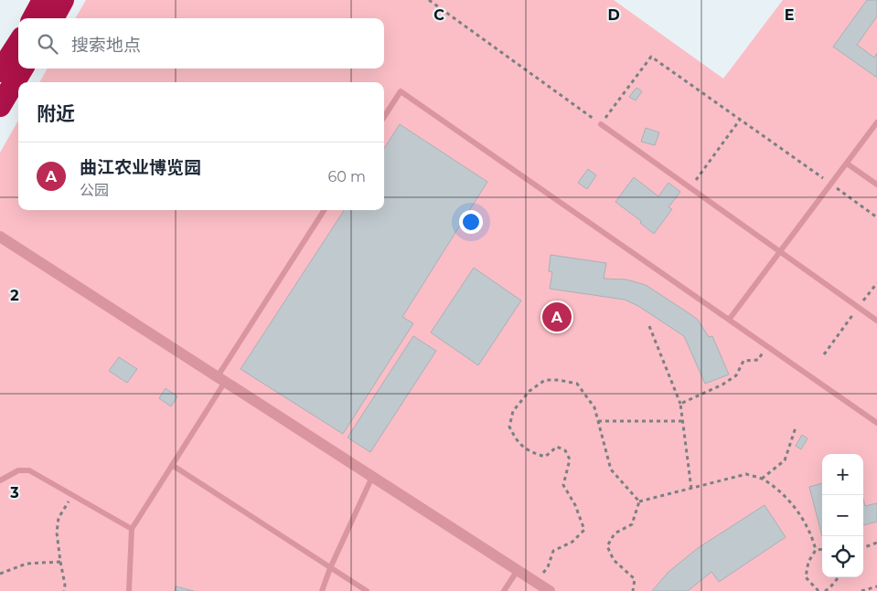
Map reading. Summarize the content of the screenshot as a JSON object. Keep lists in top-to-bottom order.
{
  "page": {
    "search": "搜索地点",
    "heading": "附近",
    "list": [
      {
        "mark": "A",
        "name": "曲江农业博览园",
        "note": "公园",
        "value": "60 m"
      }
    ],
    "pins": "A",
    "map_buttons": ["+", "−"]
  },
  "grid": {
    "columns": ["C", "D", "E"],
    "rows": ["2", "3"]
  }
}
